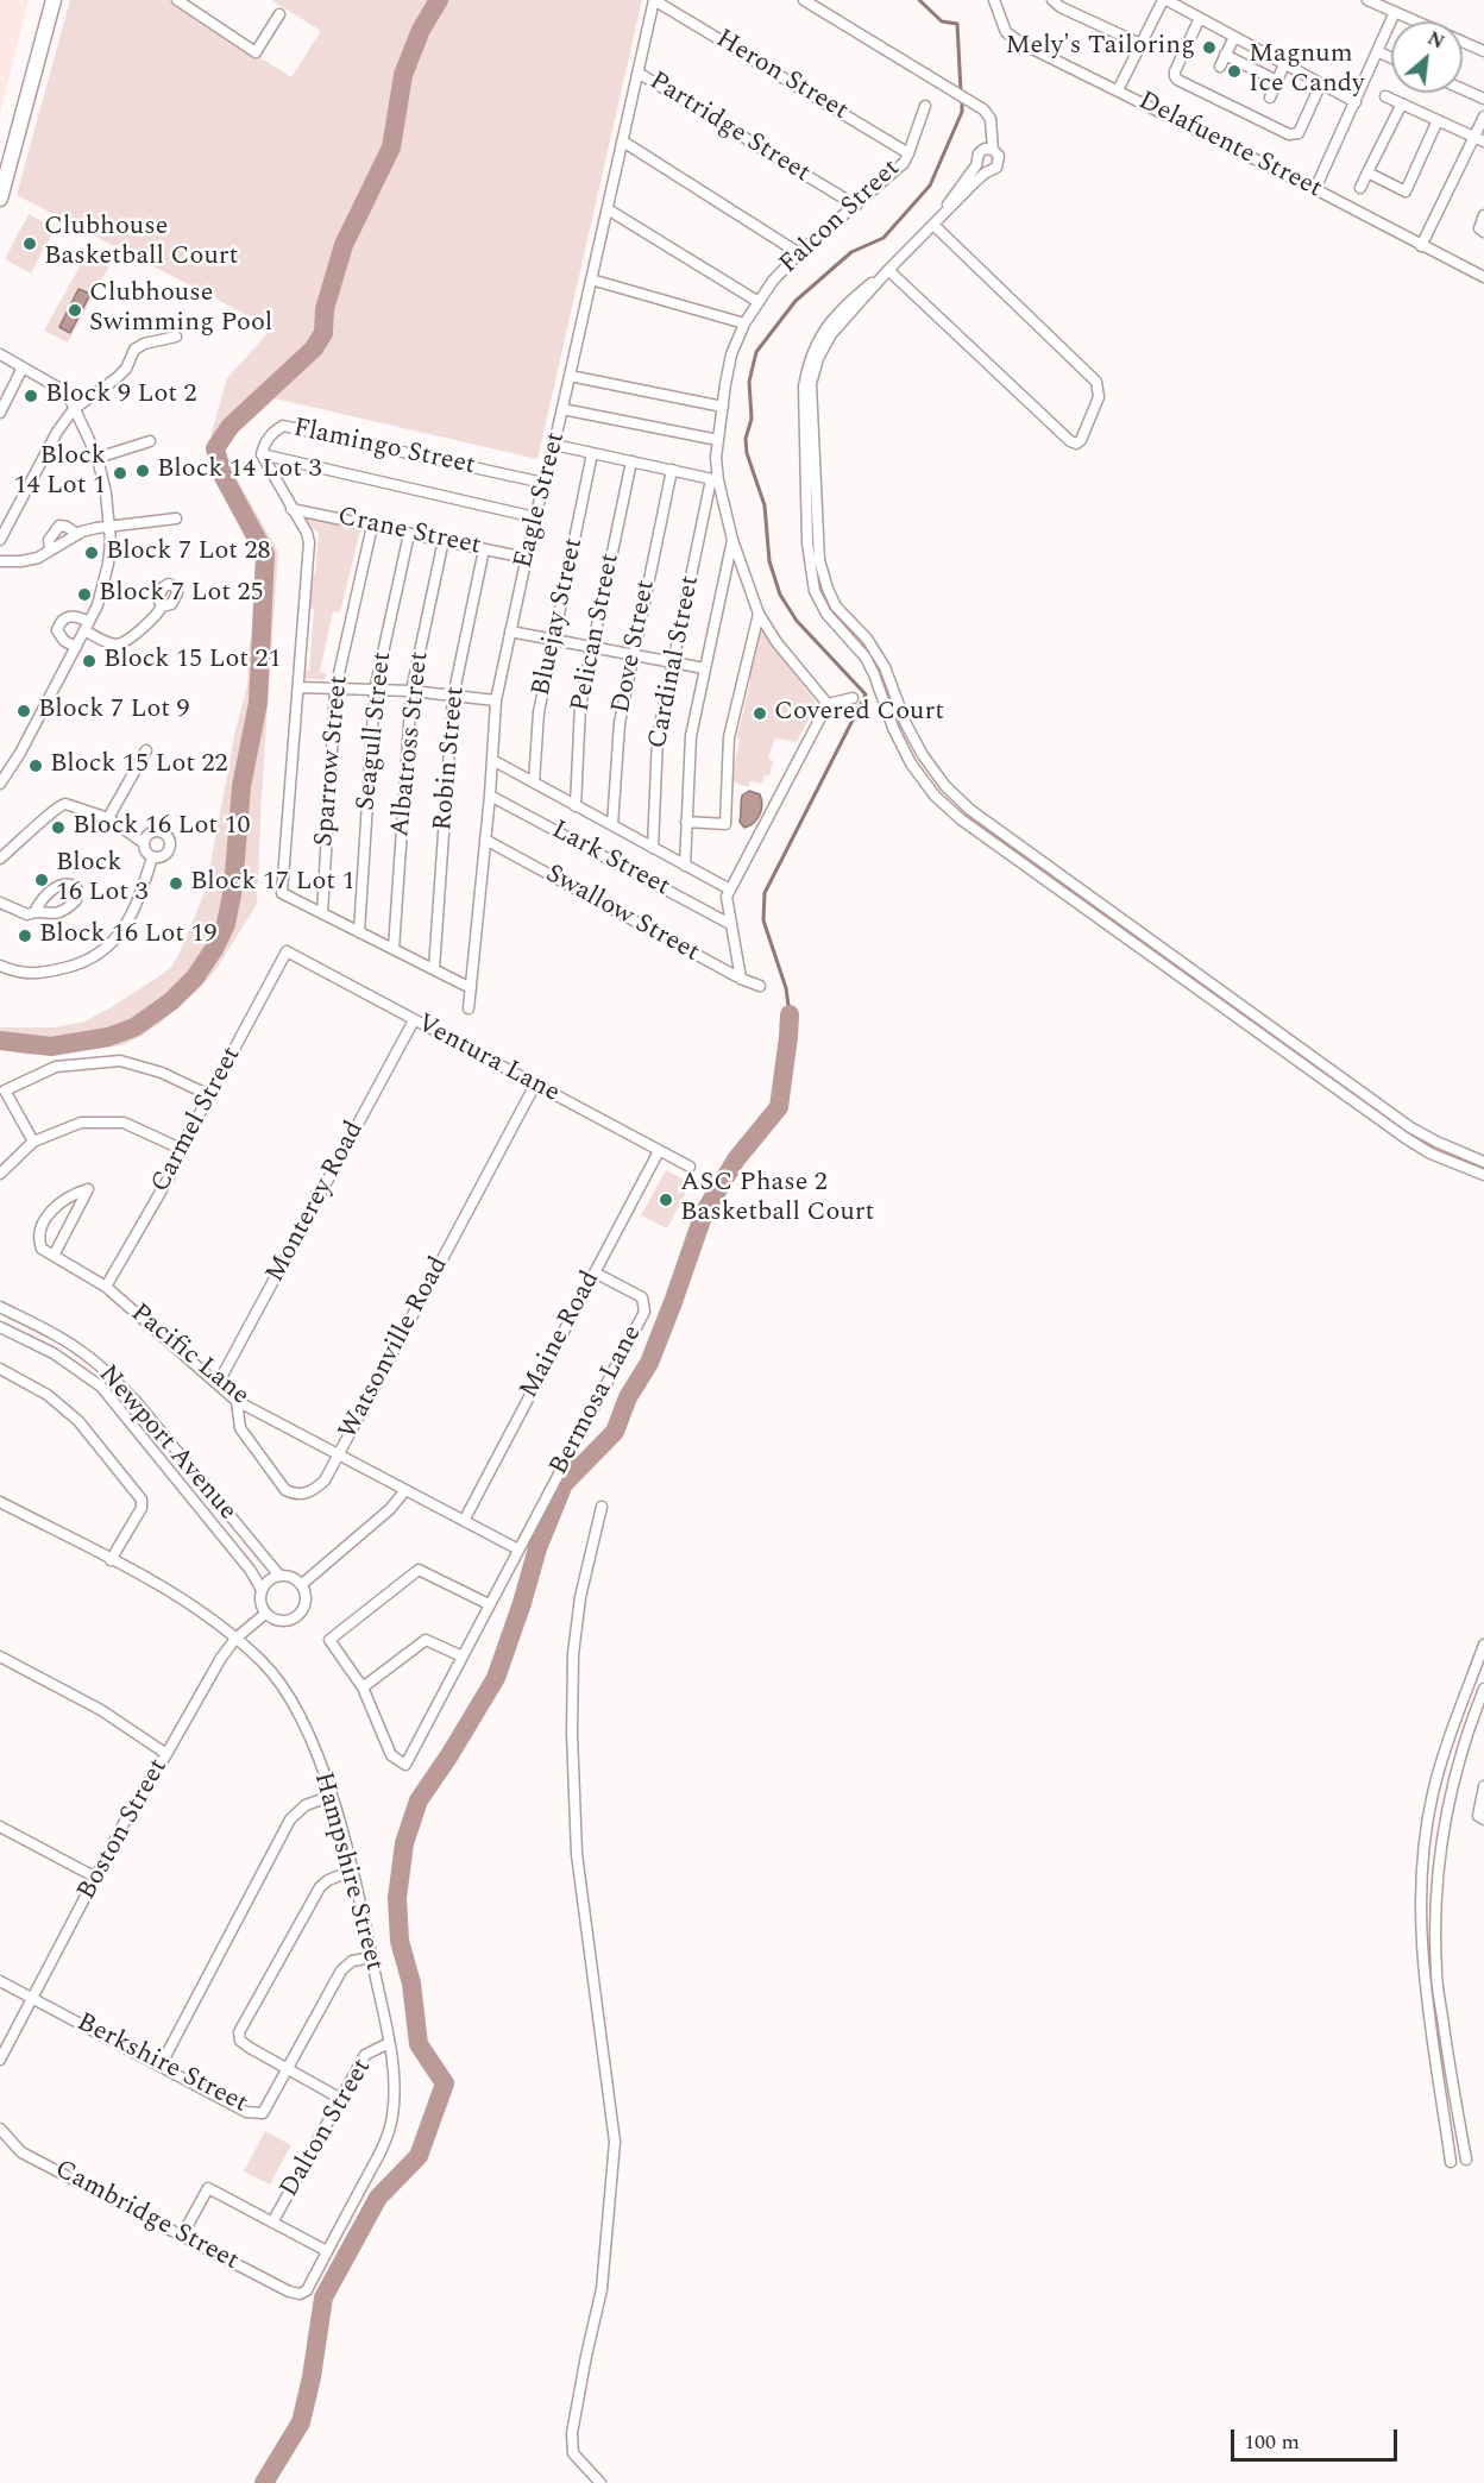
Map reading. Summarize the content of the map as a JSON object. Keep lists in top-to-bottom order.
{
  "streets": {
    "street": [
      "Heron Street",
      "Partridge Street",
      "Delafuente Street",
      "Falcon Street",
      "Flamingo Street",
      "Eagle Street",
      "Crane Street",
      "Bluejay Street",
      "Pelican Street",
      "Dove Street",
      "Cardinal Street",
      "Seagull Street",
      "Albatross Street",
      "Robin Street",
      "Sparrow Street",
      "Lark Street",
      "Swallow Street",
      "Ventura Lane",
      "Carmel Street",
      "Monterey Road",
      "Maine Road",
      "Watsonville Road",
      "Pacific Lane",
      "Bermosa Lane",
      "Newport Avenue",
      "Boston Street",
      "Hampshire Street",
      "Berkshire Street",
      "Dalton Street",
      "Cambridge Street"
    ]
  },
  "crossings": [
    ["Heron Street", "Falcon Street"],
    ["Heron Street", "Eagle Street"],
    ["Partridge Street", "Falcon Street"],
    ["Partridge Street", "Eagle Street"],
    ["Falcon Street", "Cardinal Street"],
    ["Flamingo Street", "Eagle Street"],
    ["Flamingo Street", "Crane Street"],
    ["Flamingo Street", "Sparrow Street"],
    ["Eagle Street", "Crane Street"],
    ["Eagle Street", "Lark Street"],
    ["Eagle Street", "Swallow Street"],
    ["Crane Street", "Seagull Street"],
    ["Crane Street", "Albatross Street"],
    ["Crane Street", "Robin Street"],
    ["Crane Street", "Sparrow Street"],
    ["Ventura Lane", "Carmel Street"],
    ["Ventura Lane", "Monterey Road"],
    ["Ventura Lane", "Maine Road"],
    ["Ventura Lane", "Watsonville Road"],
    ["Carmel Street", "Pacific Lane"],
    ["Monterey Road", "Pacific Lane"],
    ["Maine Road", "Pacific Lane"],
    ["Maine Road", "Bermosa Lane"],
    ["Watsonville Road", "Pacific Lane"],
    ["Pacific Lane", "Bermosa Lane"],
    ["Newport Avenue", "Boston Street"],
    ["Boston Street", "Hampshire Street"],
    ["Boston Street", "Berkshire Street"],
    ["Hampshire Street", "Berkshire Street"],
    ["Hampshire Street", "Dalton Street"],
    ["Hampshire Street", "Cambridge Street"]
  ],
  "places": [
    "Mely's Tailoring",
    "Magnum Ice Candy",
    "Clubhouse Basketball Court",
    "Clubhouse Swimming Pool",
    "Block 9 Lot 2",
    "Block 14 Lot 3",
    "Block 14 Lot 1",
    "Block 7 Lot 28",
    "Block 7 Lot 25",
    "Block 15 Lot 21",
    "Block 7 Lot 9",
    "Covered Court",
    "Block 15 Lot 22",
    "Block 16 Lot 10",
    "Block 16 Lot 3",
    "Block 17 Lot 1",
    "Block 16 Lot 19",
    "ASC Phase 2 Basketball Court"
  ],
  "scale_bar": "100 m",
  "north": "top right"
}
